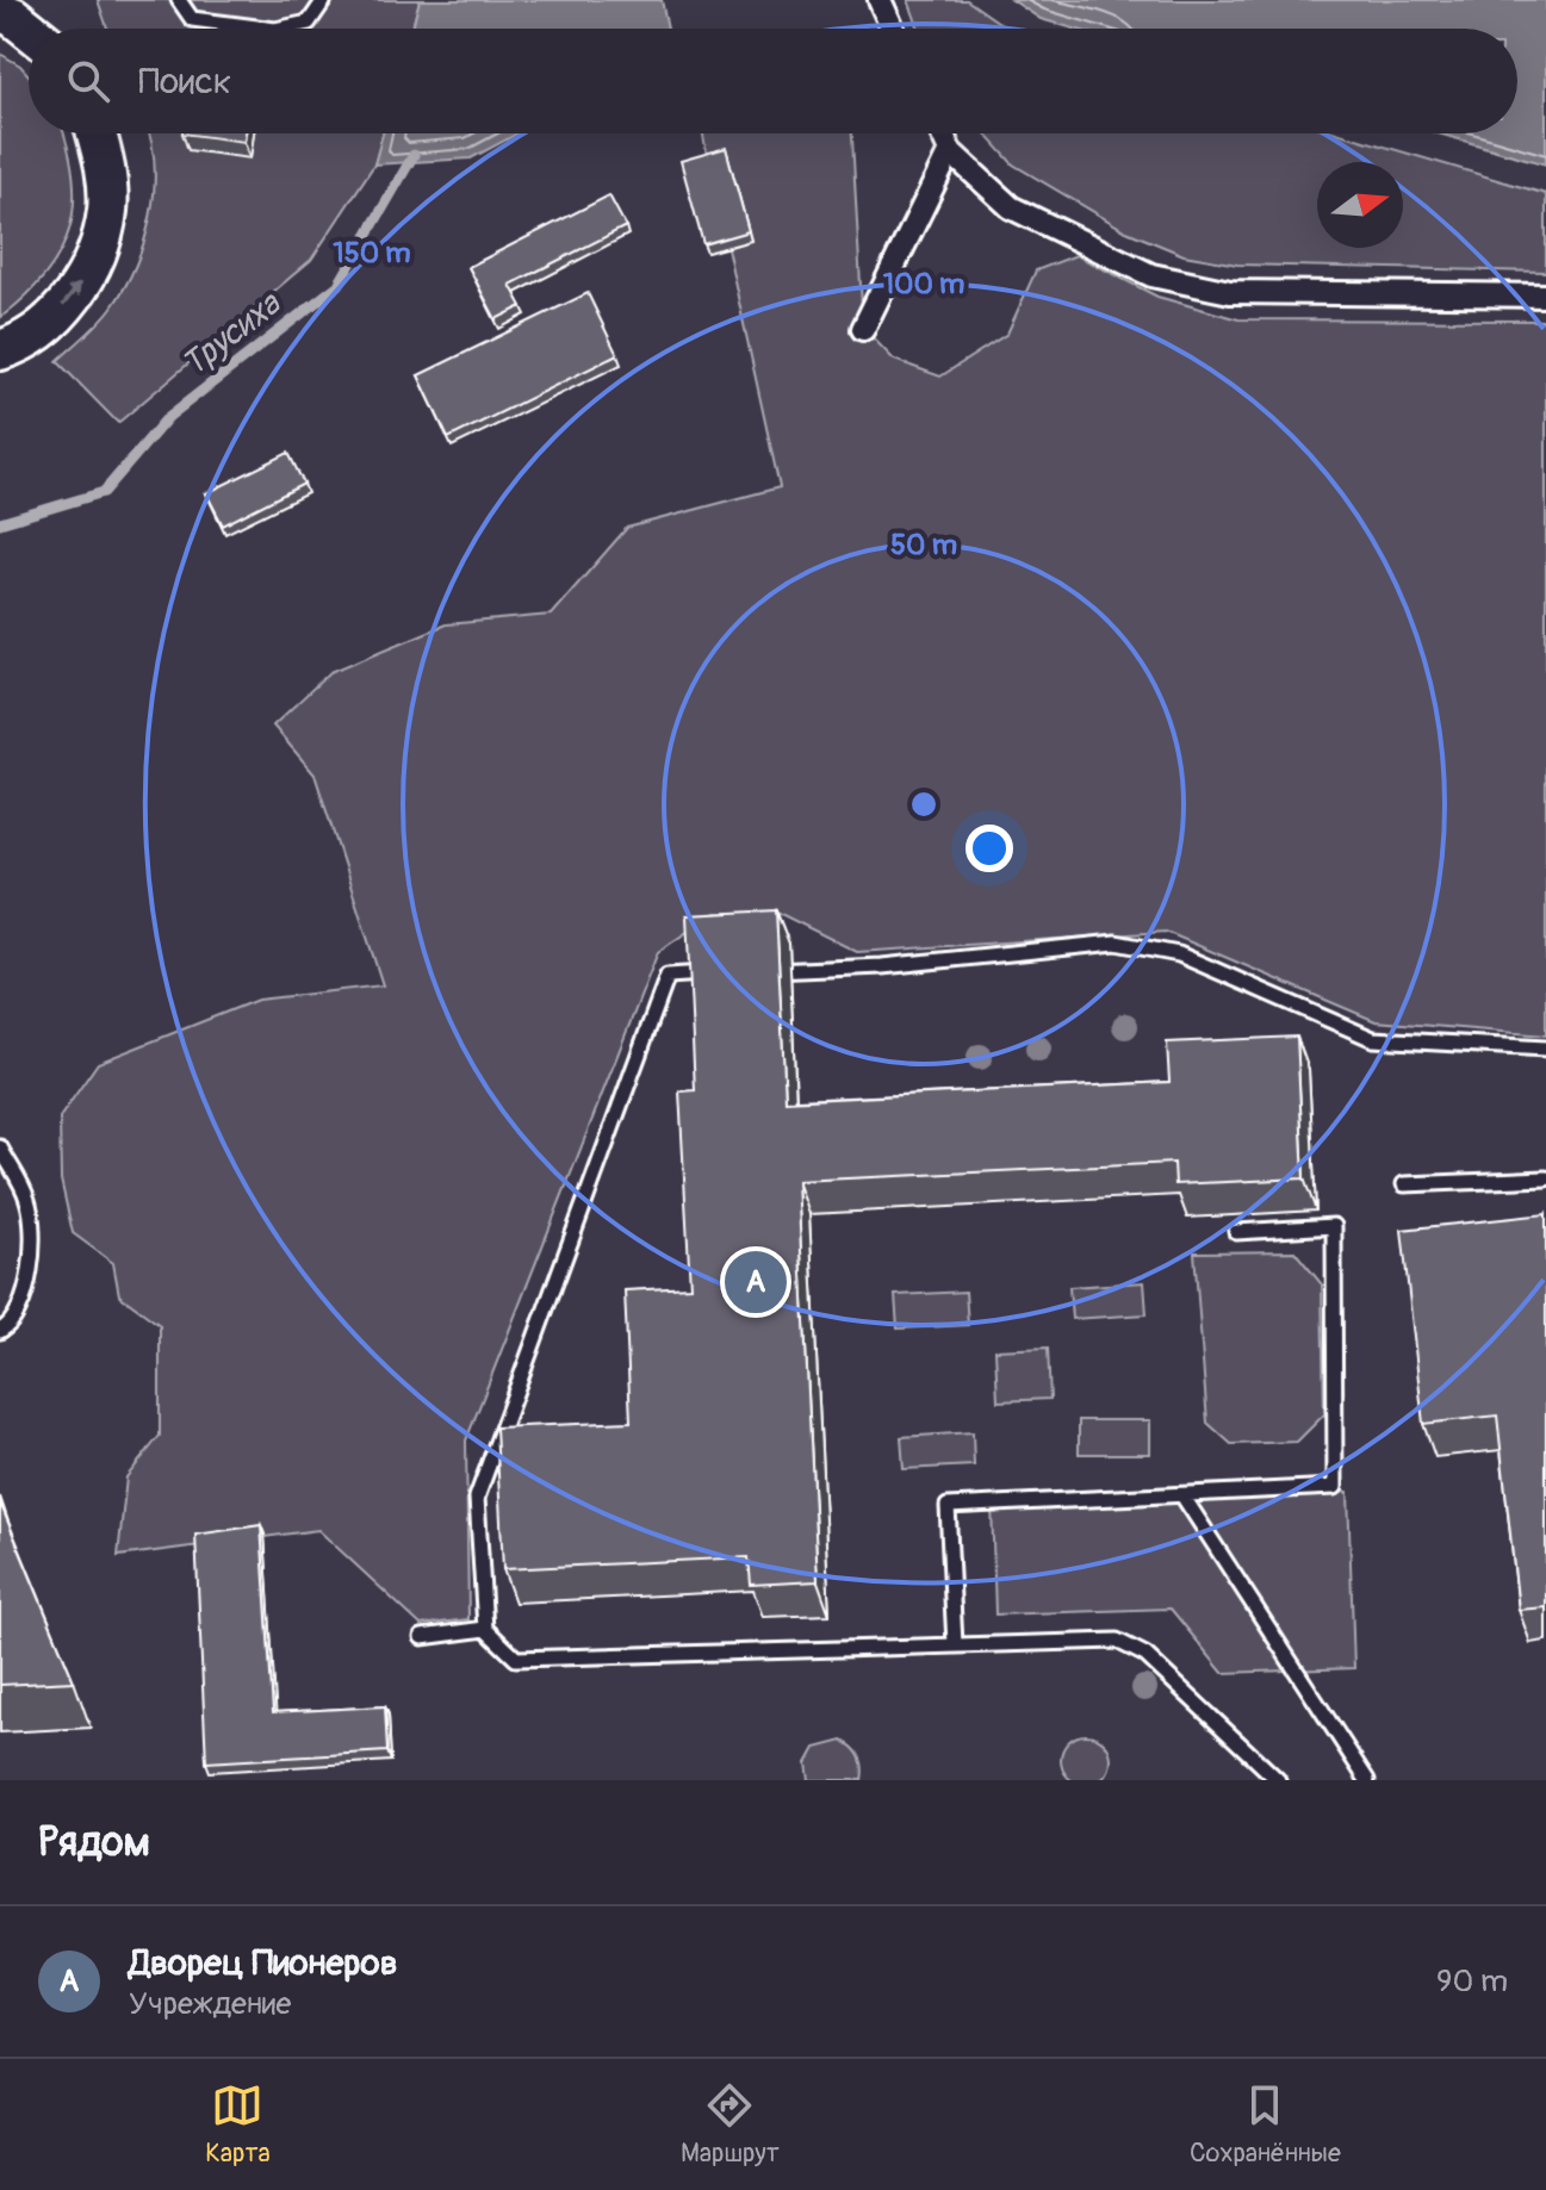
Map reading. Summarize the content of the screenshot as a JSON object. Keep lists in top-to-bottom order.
{
  "water": ["Трусиха"],
  "north": "right",
  "page": {
    "search": "Поиск",
    "pins": "A",
    "heading": "Рядом",
    "list": [
      {
        "mark": "A",
        "name": "Дворец Пионеров",
        "note": "Учреждение",
        "value": "90 m"
      }
    ],
    "nav": ["Карта", "Маршрут", "Сохранённые"]
  },
  "rings": ["150 m", "100 m", "50 m"]
}
